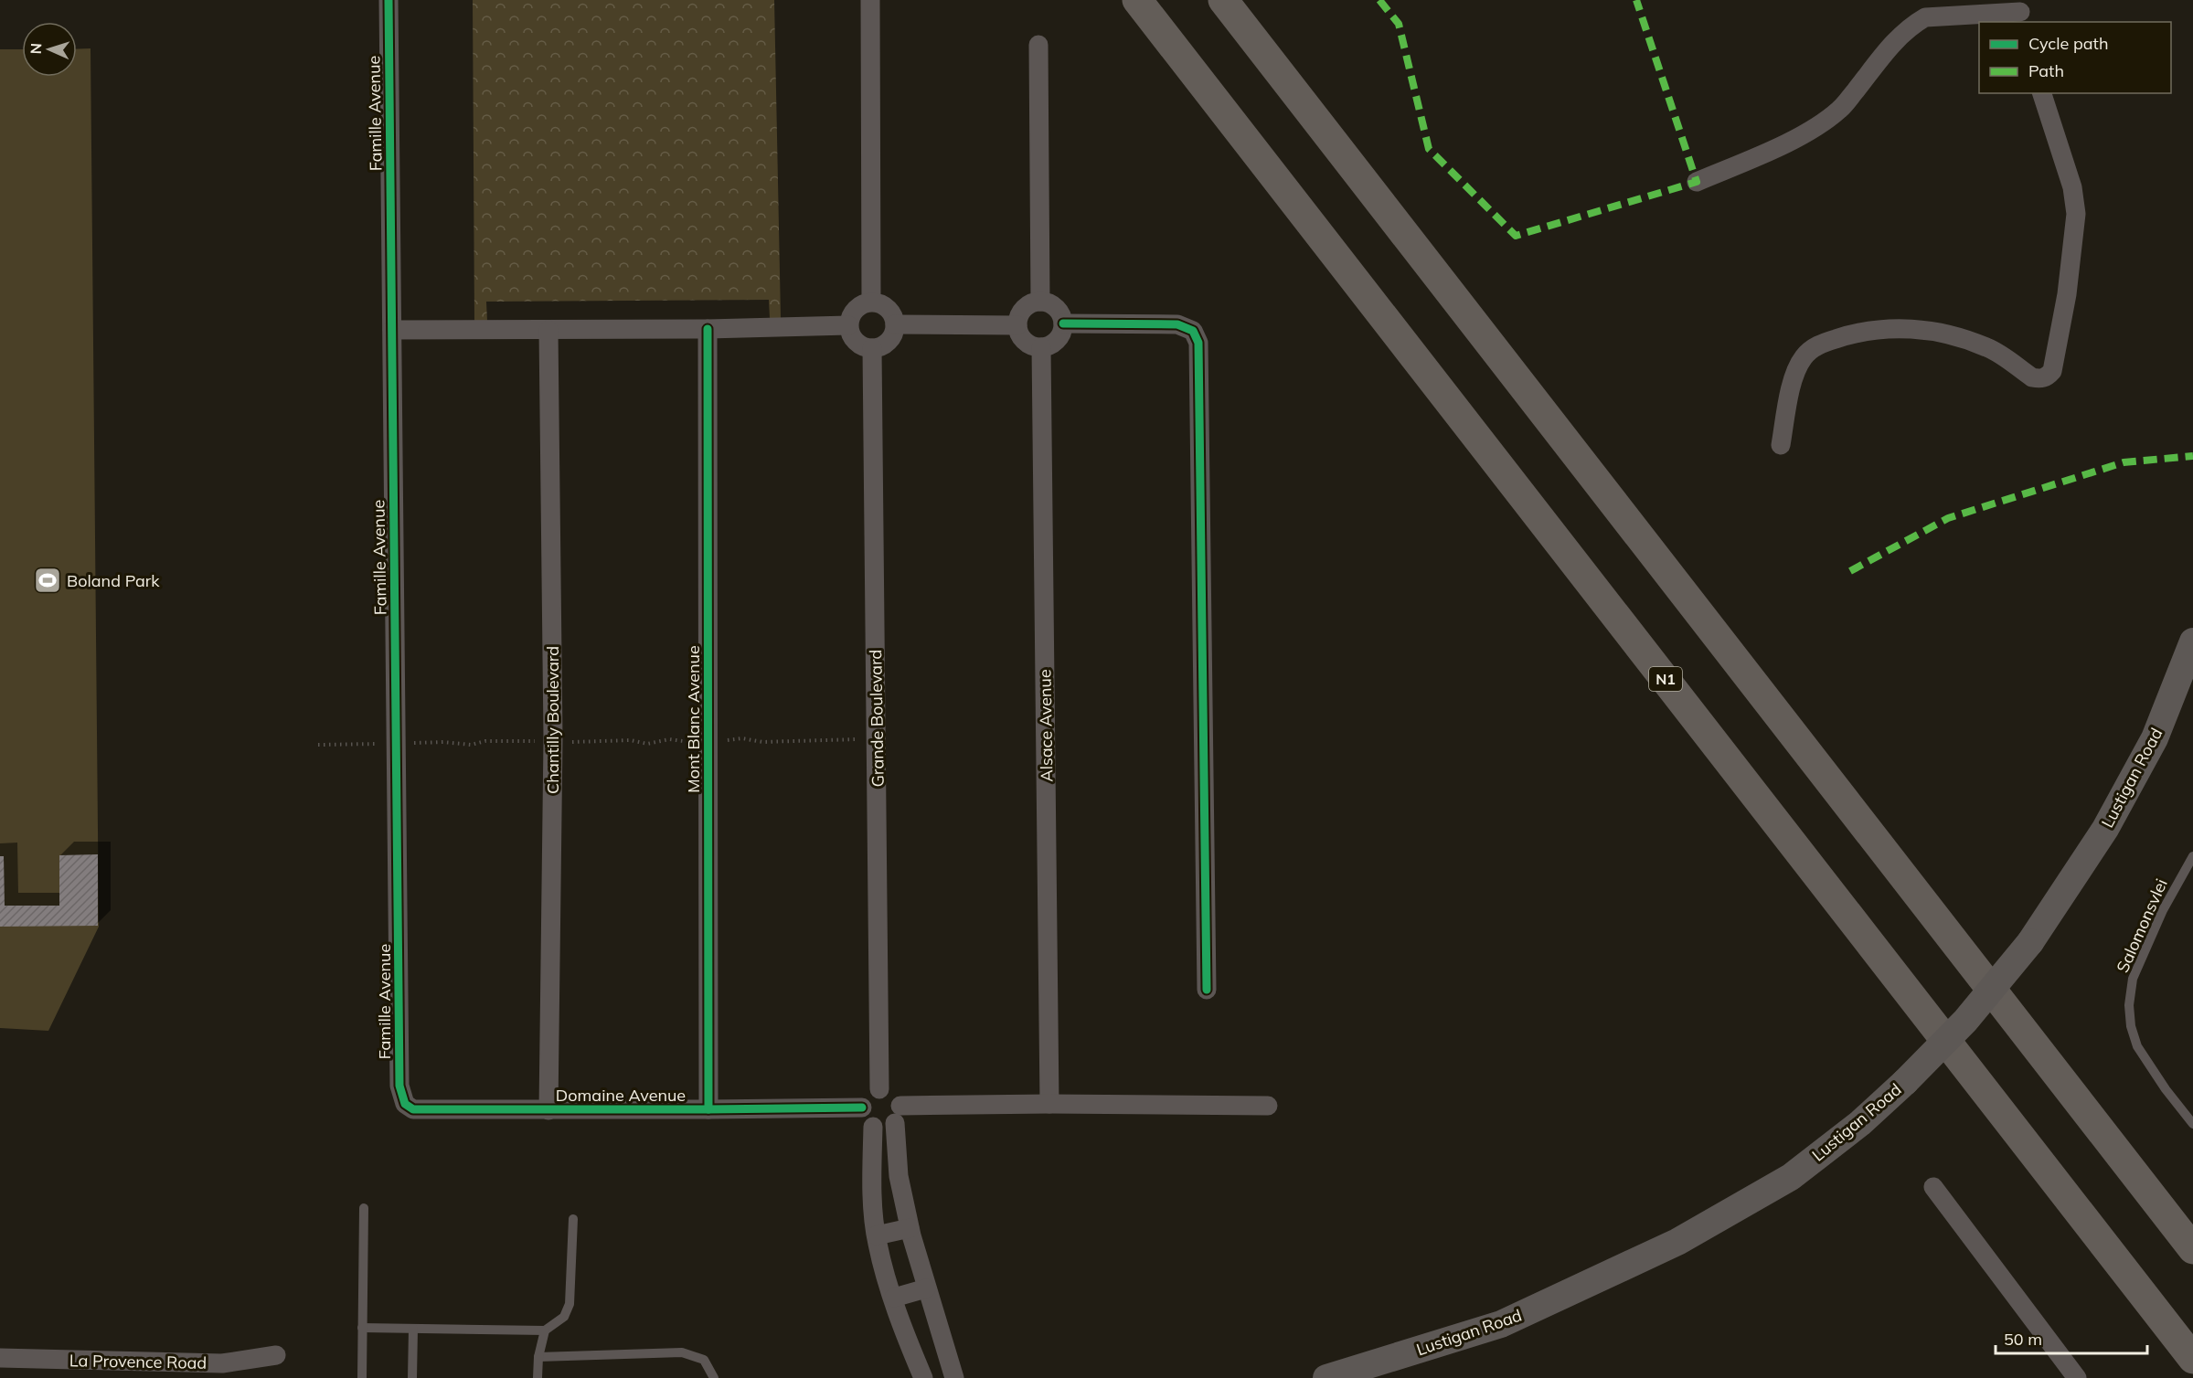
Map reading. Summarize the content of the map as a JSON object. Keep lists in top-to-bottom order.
{
  "streets": {
    "highway": ["N1"],
    "main road": ["Lustigan Road"],
    "street": [
      "Famille Avenue",
      "Grande Boulevard",
      "Mont Blanc Avenue",
      "Chantilly Boulevard",
      "Alsace Avenue",
      "Domaine Avenue",
      "La Provence Road"
    ],
    "lane": ["Salomonsvlei"]
  },
  "crossings": [
    ["Famille Avenue", "Domaine Avenue"],
    ["Grande Boulevard", "Domaine Avenue"],
    ["Mont Blanc Avenue", "Domaine Avenue"],
    ["Chantilly Boulevard", "Domaine Avenue"]
  ],
  "places": {
    "sports": ["Boland Park"]
  },
  "legend": ["Cycle path", "Path"],
  "scale_bar": "50 m",
  "north": "left"
}
